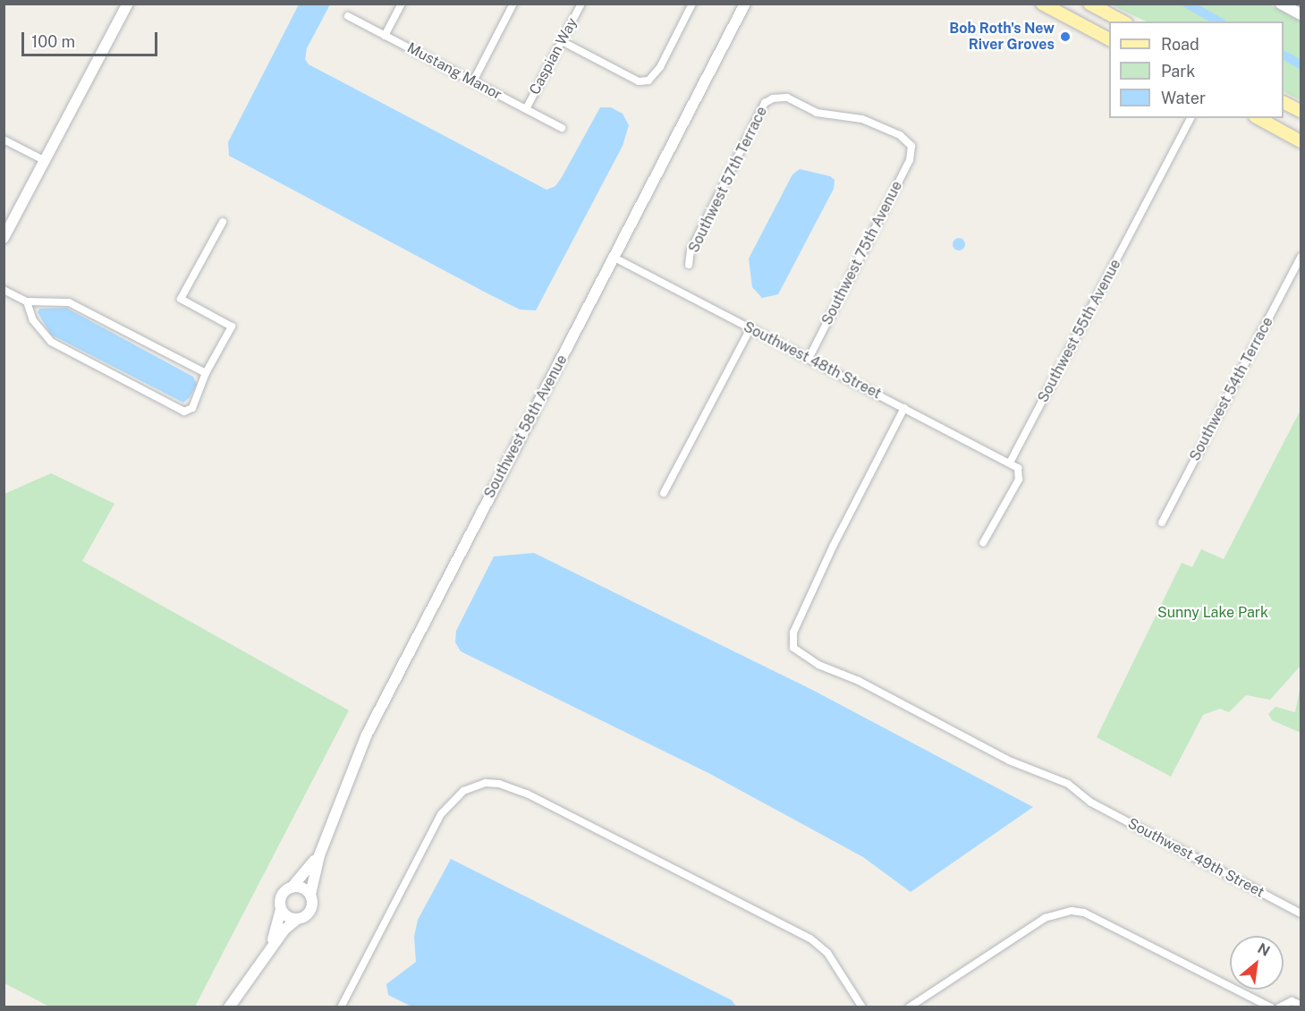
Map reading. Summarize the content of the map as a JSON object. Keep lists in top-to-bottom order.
{
  "streets": {
    "street": [
      "Caspian Way",
      "Mustang Manor",
      "Southwest 57th Terrace",
      "Southwest 75th Avenue",
      "Southwest 55th Avenue",
      "Southwest 48th Street",
      "Southwest 54th Terrace",
      "Southwest 58th Avenue",
      "Southwest 49th Street"
    ]
  },
  "crossings": [
    ["Caspian Way", "Mustang Manor"],
    ["Southwest 57th Terrace", "Southwest 75th Avenue"],
    ["Southwest 75th Avenue", "Southwest 48th Street"],
    ["Southwest 55th Avenue", "Southwest 48th Street"],
    ["Southwest 48th Street", "Southwest 58th Avenue"],
    ["Southwest 48th Street", "Southwest 49th Street"]
  ],
  "parks": ["Sunny Lake Park"],
  "places": ["Bob Roth's New River Groves"],
  "legend": ["Road", "Park", "Water"],
  "scale_bar": "100 m",
  "north": "top right"
}
